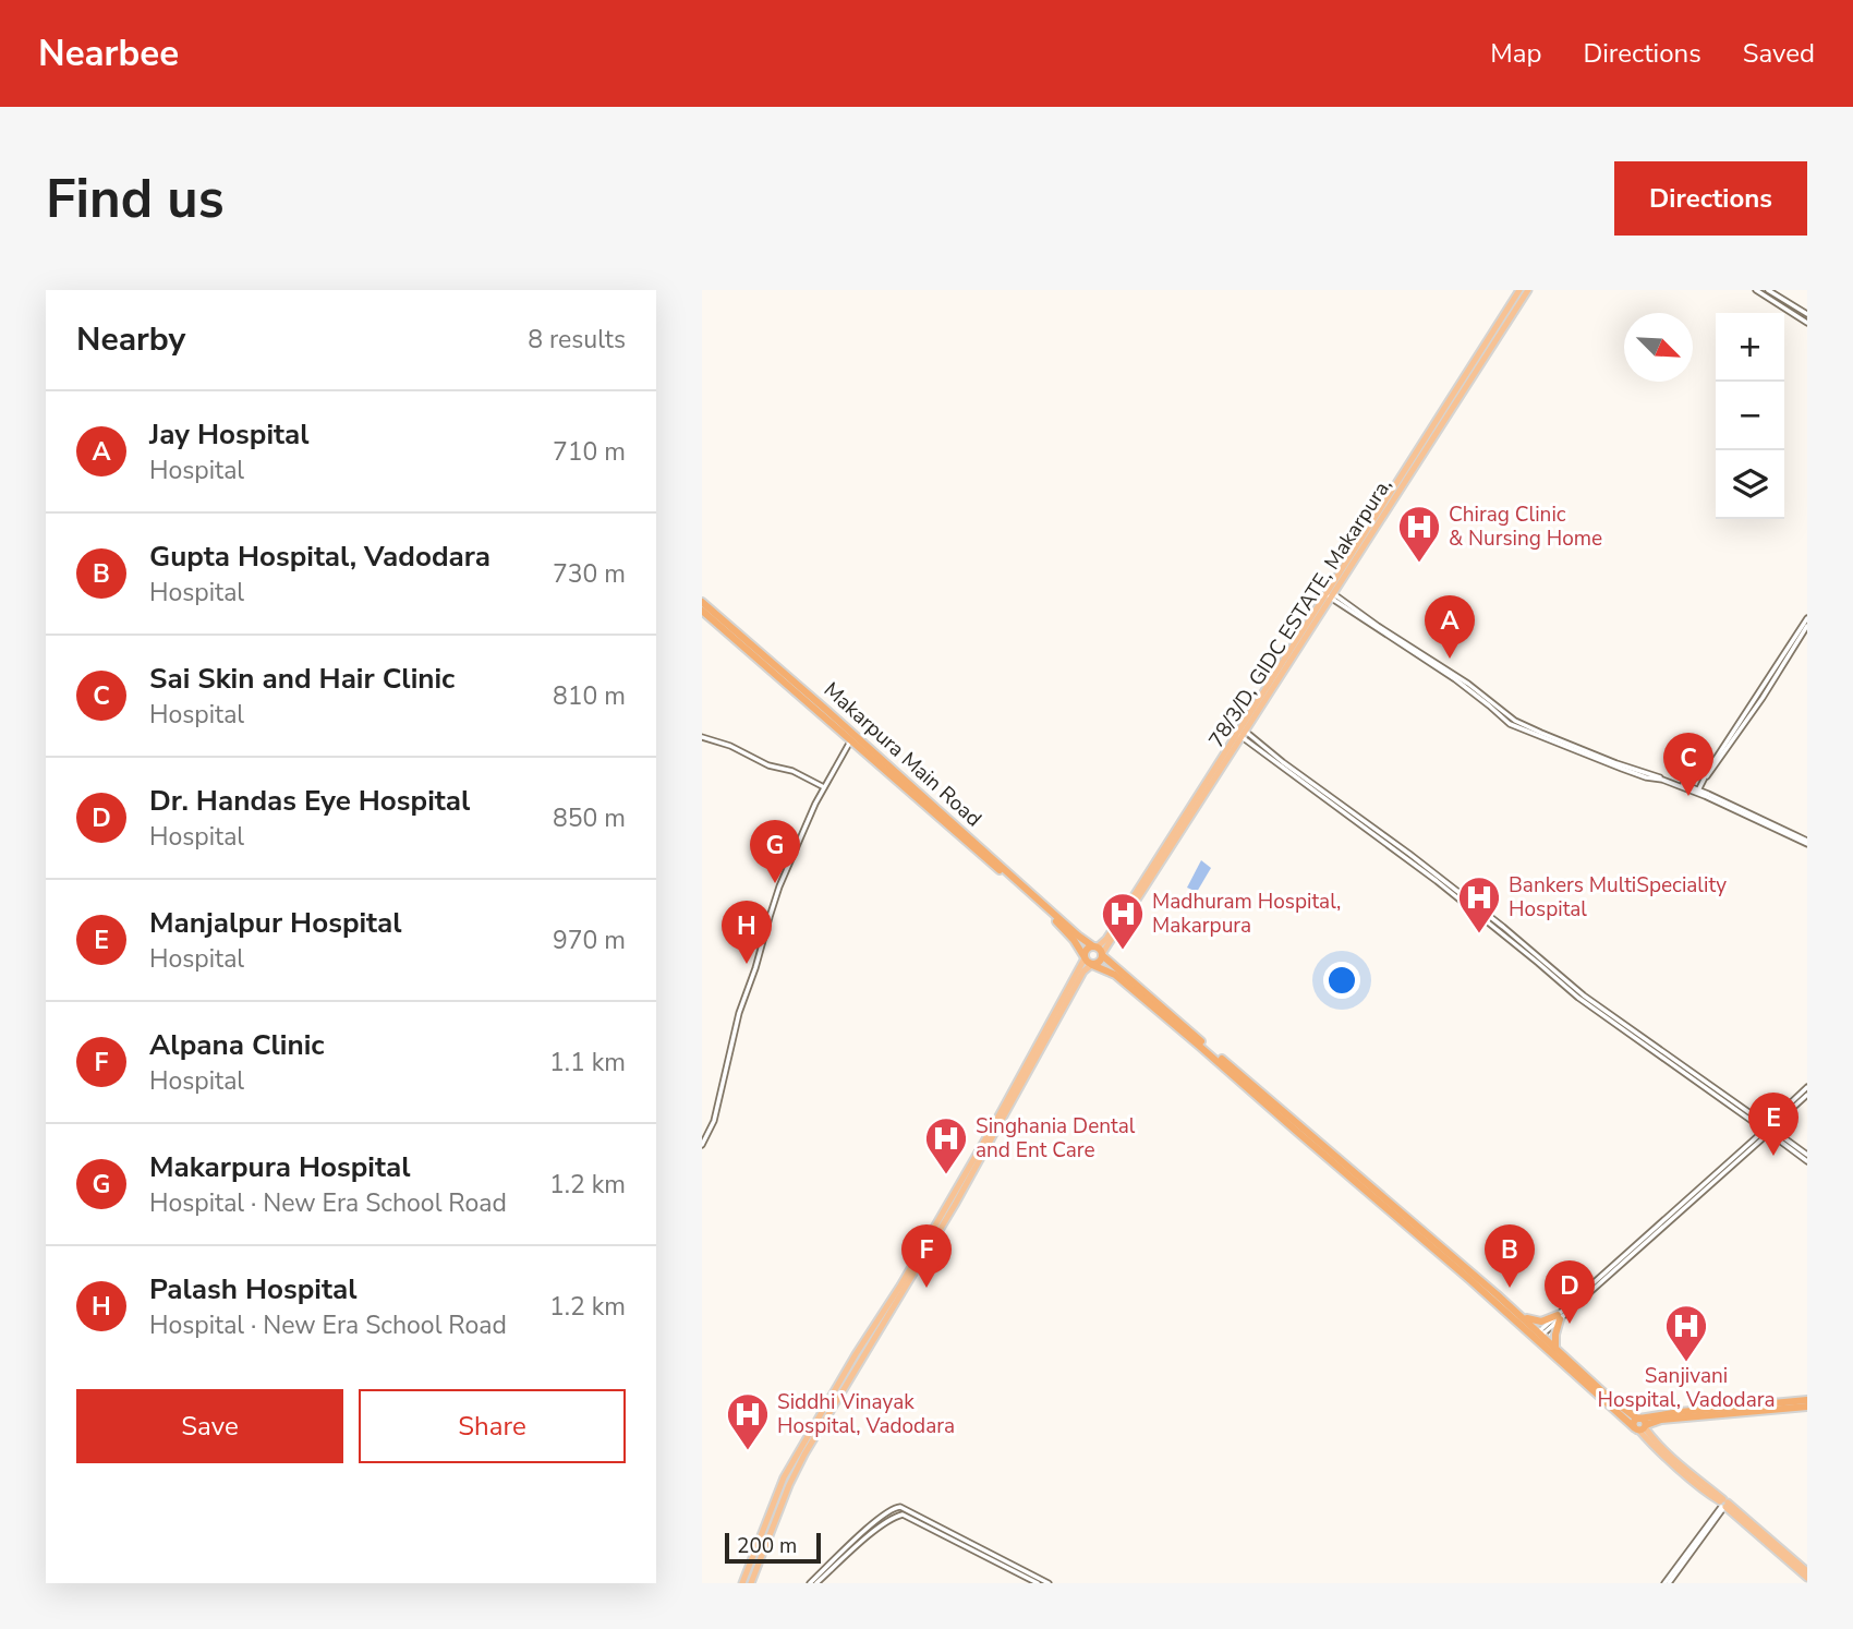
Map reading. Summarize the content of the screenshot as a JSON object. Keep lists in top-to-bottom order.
{
  "streets": {
    "highway": ["Makarpura Main Road"],
    "main road": ["78/3/D, GIDC ESTATE, Makarpura,"]
  },
  "places": {
    "hospital": [
      "Chirag Clinic & Nursing Home",
      "Bankers MultiSpeciality Hospital",
      "Madhuram Hospital, Makarpura",
      "Singhania Dental and Ent Care",
      "Sanjivani Hospital, Vadodara",
      "Siddhi Vinayak Hospital, Vadodara"
    ]
  },
  "scale_bar": "200 m",
  "north": "bottom right",
  "page": {
    "header": "Nearbee",
    "nav": ["Map", "Directions", "Saved"],
    "buttons": [
      "Directions",
      ["Save", "Share"]
    ],
    "title": "Find us",
    "heading": ["Nearby", "8 results"],
    "map_buttons": ["+", "−"],
    "list": [
      {
        "mark": "A",
        "name": "Jay Hospital",
        "note": "Hospital",
        "value": "710 m"
      },
      {
        "mark": "B",
        "name": "Gupta Hospital, Vadodara",
        "note": "Hospital",
        "value": "730 m"
      },
      {
        "mark": "C",
        "name": "Sai Skin and Hair Clinic",
        "note": "Hospital",
        "value": "810 m"
      },
      {
        "mark": "D",
        "name": "Dr. Handas Eye Hospital",
        "note": "Hospital",
        "value": "850 m"
      },
      {
        "mark": "E",
        "name": "Manjalpur Hospital",
        "note": "Hospital",
        "value": "970 m"
      },
      {
        "mark": "F",
        "name": "Alpana Clinic",
        "note": "Hospital",
        "value": "1.1 km"
      },
      {
        "mark": "G",
        "name": "Makarpura Hospital",
        "note": "Hospital · New Era School Road",
        "value": "1.2 km"
      },
      {
        "mark": "H",
        "name": "Palash Hospital",
        "note": "Hospital · New Era School Road",
        "value": "1.2 km"
      }
    ],
    "pins": [
      "A",
      "C",
      "G",
      "H",
      "E",
      "B",
      "F",
      "D"
    ],
    "scale": "200 m"
  }
}
